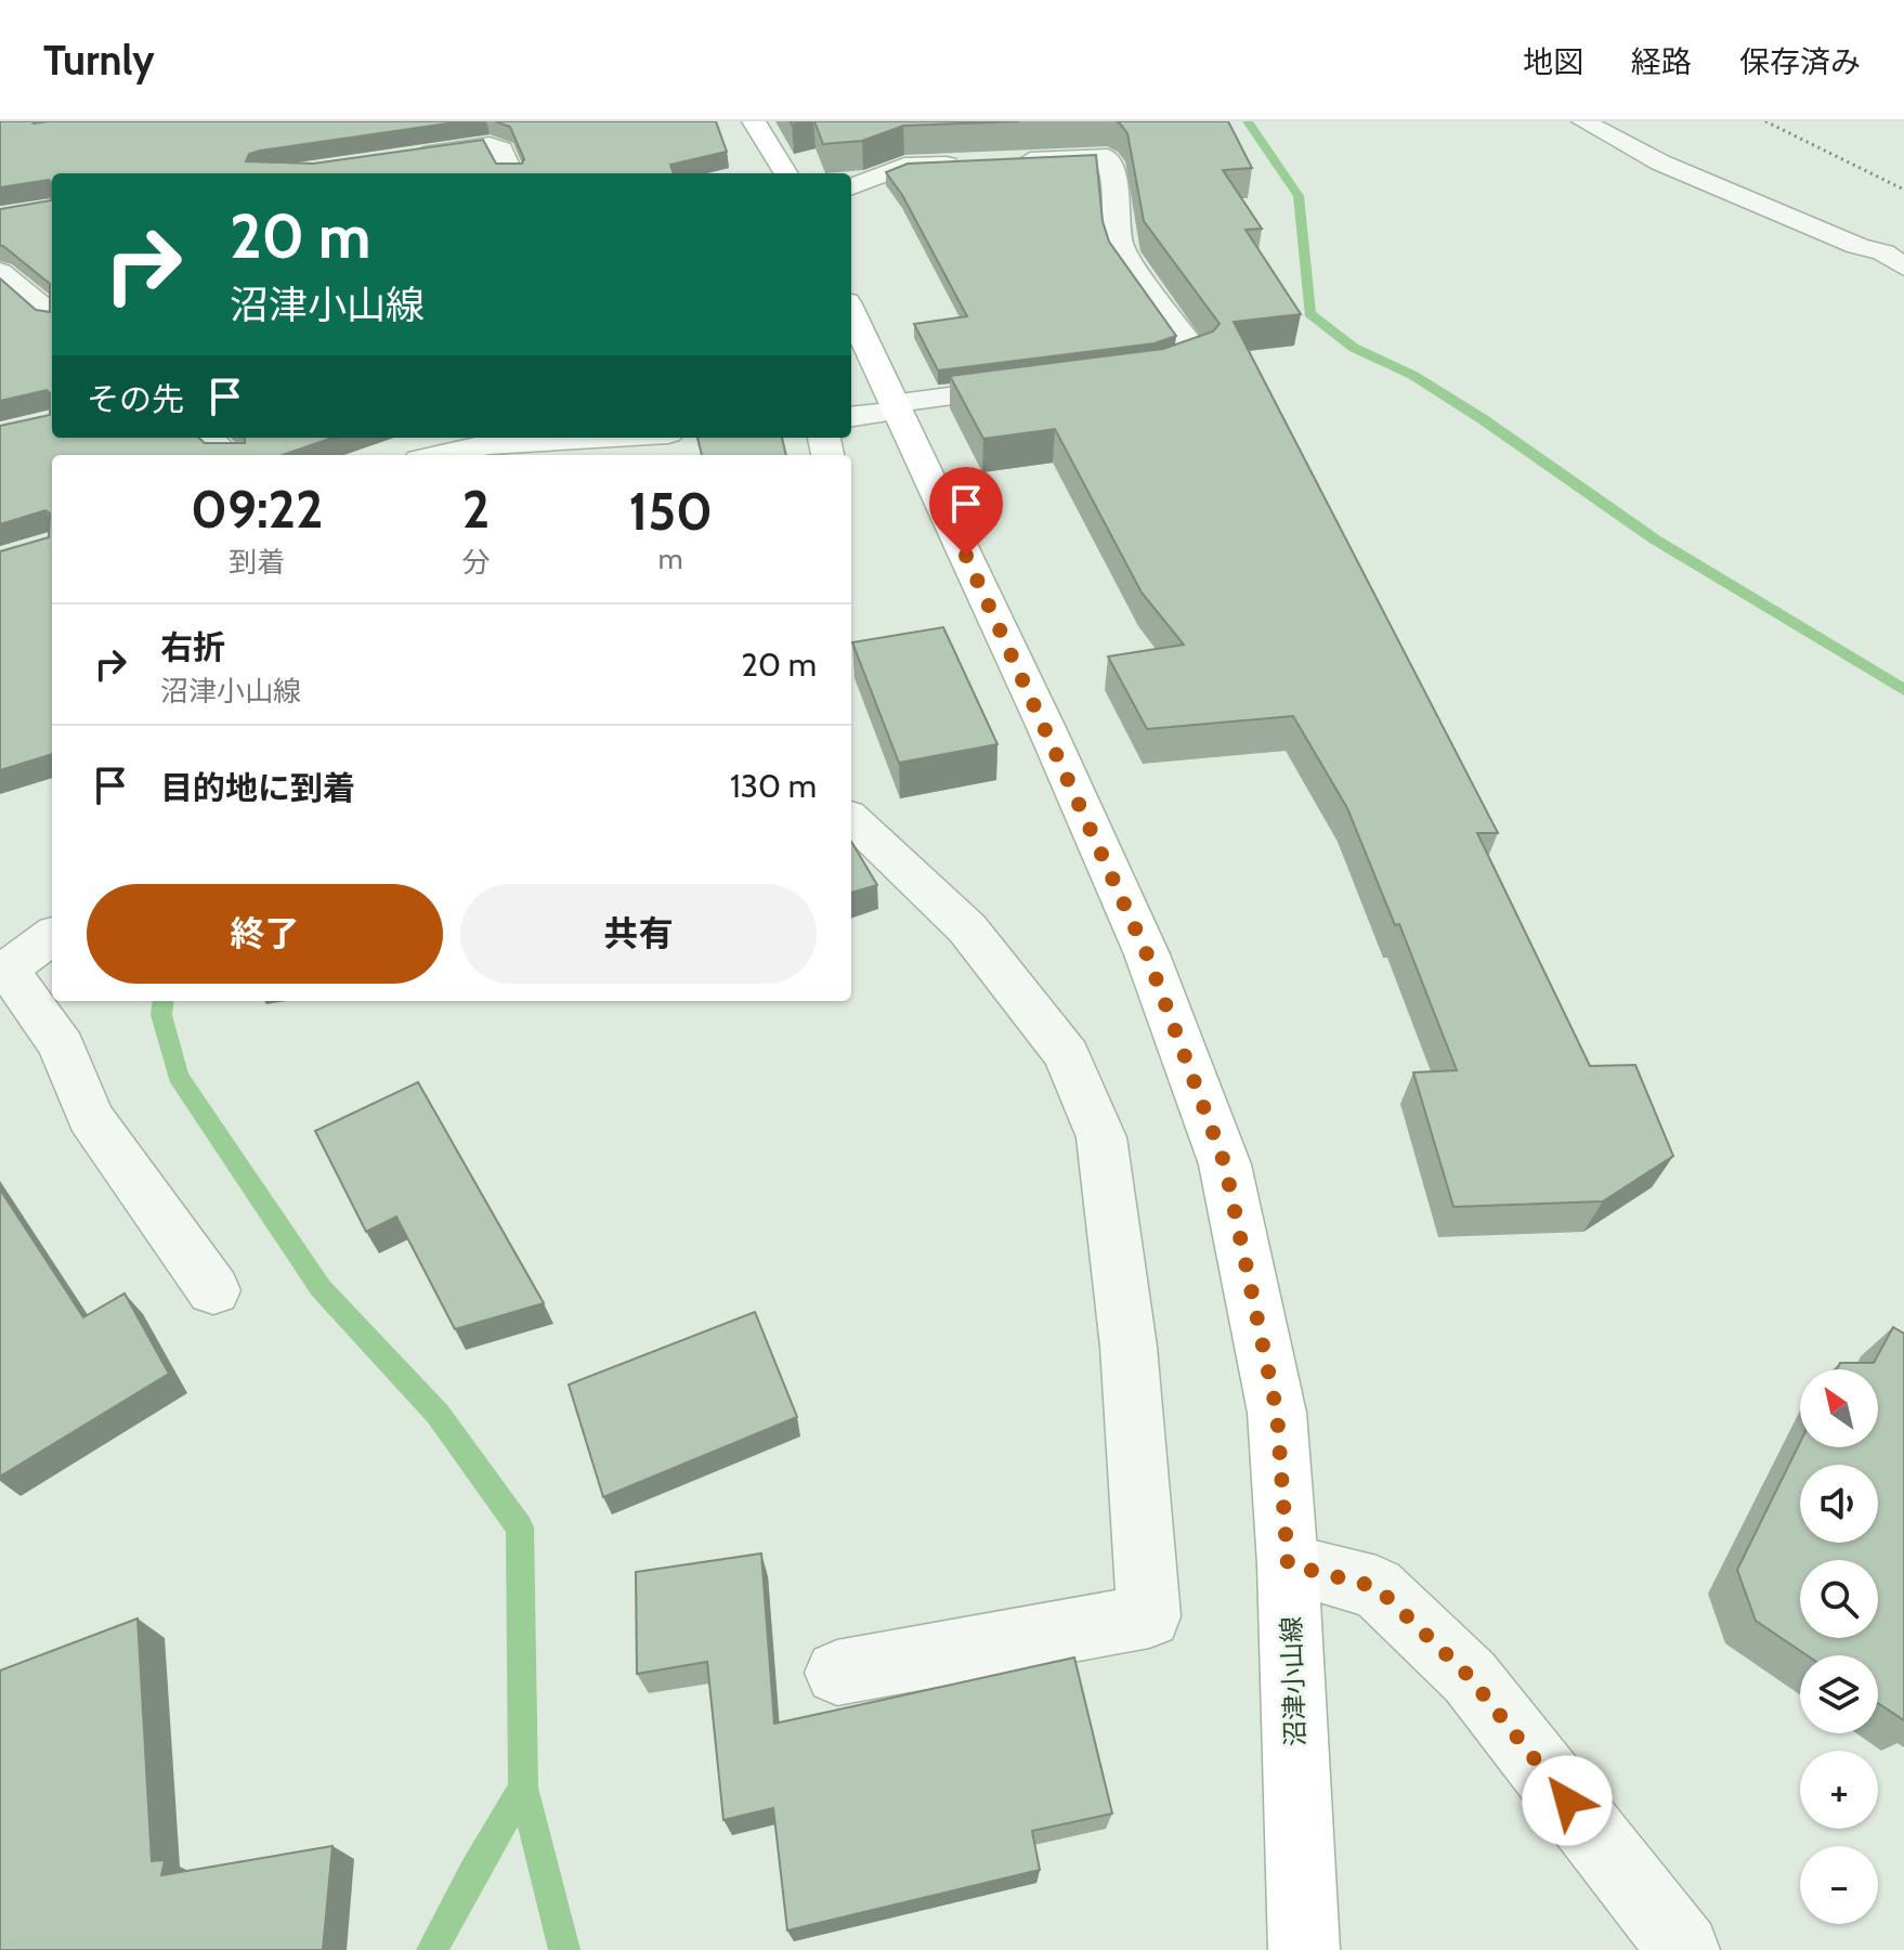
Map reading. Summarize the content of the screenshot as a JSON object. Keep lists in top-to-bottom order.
{
  "streets": {
    "main road": ["沼津小山線"]
  },
  "north": "top left",
  "page": {
    "header": "Turnly",
    "nav": ["地図", "経路", "保存済み"],
    "turn": ["20 m", "沼津小山線"],
    "then": "その先",
    "eta": [
      "09:22",
      "到着",
      "2",
      "分",
      "150",
      "m"
    ],
    "list": [
      {
        "name": "右折",
        "note": "沼津小山線",
        "value": "20 m"
      },
      {
        "name": "目的地に到着",
        "value": "130 m"
      }
    ],
    "buttons": ["終了", "共有"],
    "map_buttons": ["+", "−"]
  }
}
